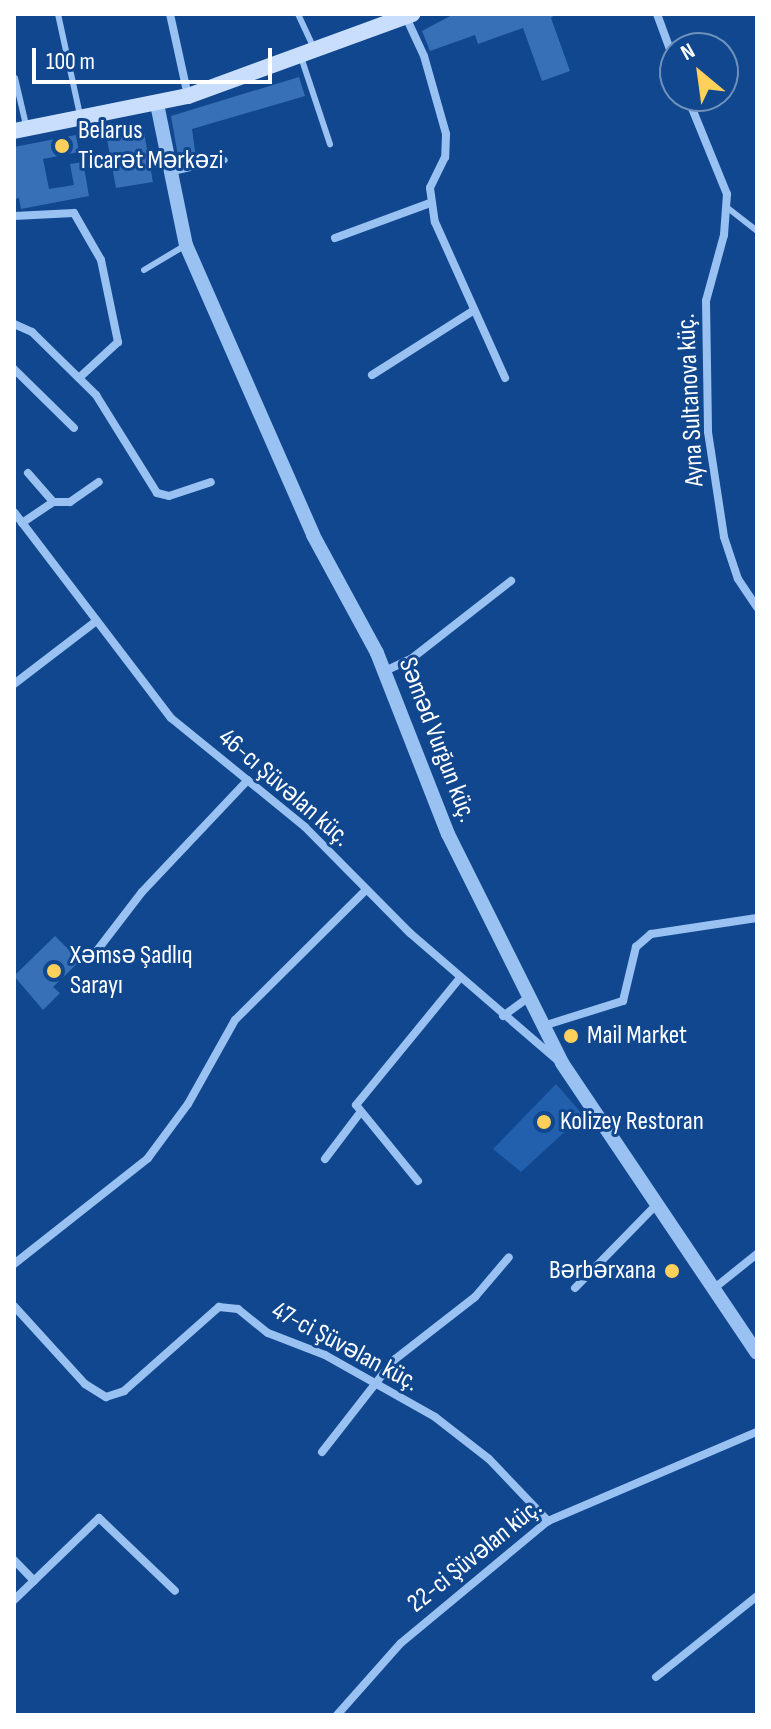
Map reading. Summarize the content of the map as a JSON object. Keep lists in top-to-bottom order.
{
  "streets": {
    "street": [
      "Ayna Sultanova küç.",
      "Səməd Vurğun küç.",
      "46-cı Şüvəlan küç.",
      "47-ci Şüvəlan küç.",
      "22-ci Şüvəlan küç."
    ]
  },
  "crossings": [
    ["Səməd Vurğun küç.", "46-cı Şüvəlan küç."],
    ["47-ci Şüvəlan küç.", "22-ci Şüvəlan küç."]
  ],
  "places": [
    "Belarus Ticarət Mərkəzi",
    "Xəmsə Şadlıq Sarayı",
    "Mail Market",
    "Kolizey Restoran",
    "Bərbərxana"
  ],
  "scale_bar": "100 m",
  "north": "top left"
}
